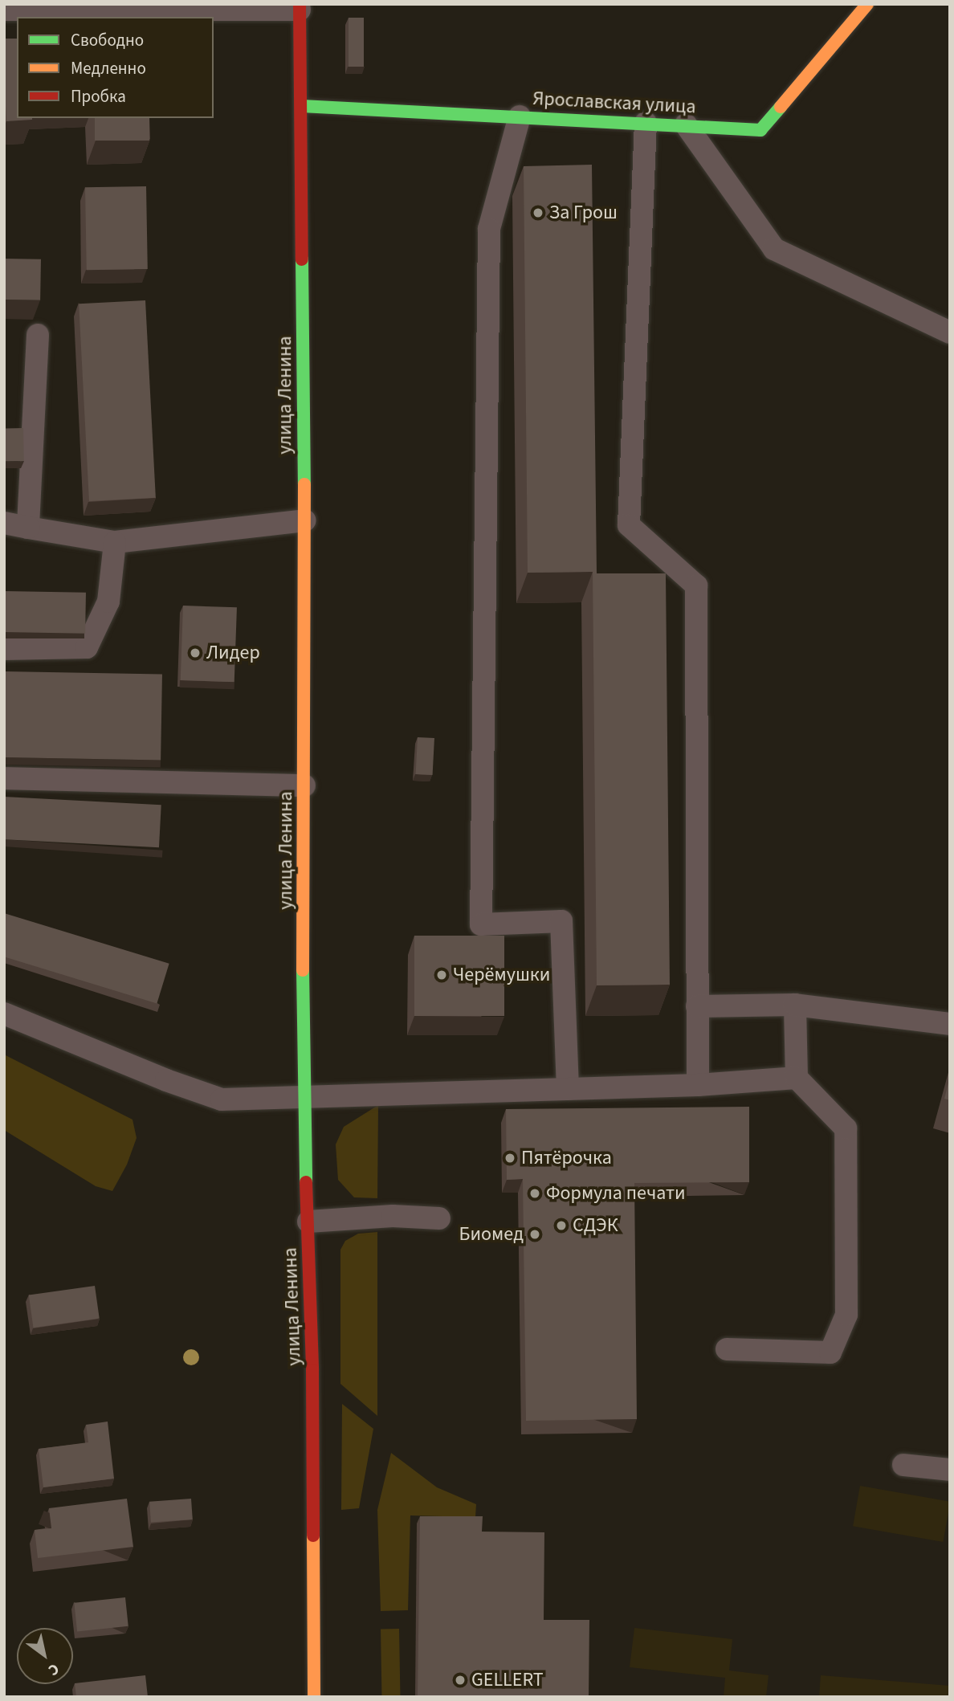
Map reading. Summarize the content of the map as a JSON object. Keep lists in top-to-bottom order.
{
  "streets": {
    "street": ["Ярославская улица", "улица Ленина"]
  },
  "crossings": [
    ["Ярославская улица", "улица Ленина"]
  ],
  "places": [
    "За Грош",
    "Лидер",
    "Черёмушки",
    "Пятёрочка",
    "Формула печати",
    "СДЭК",
    "Биомед",
    "GELLERT"
  ],
  "legend": ["Свободно", "Медленно", "Пробка"],
  "north": "bottom right"
}
